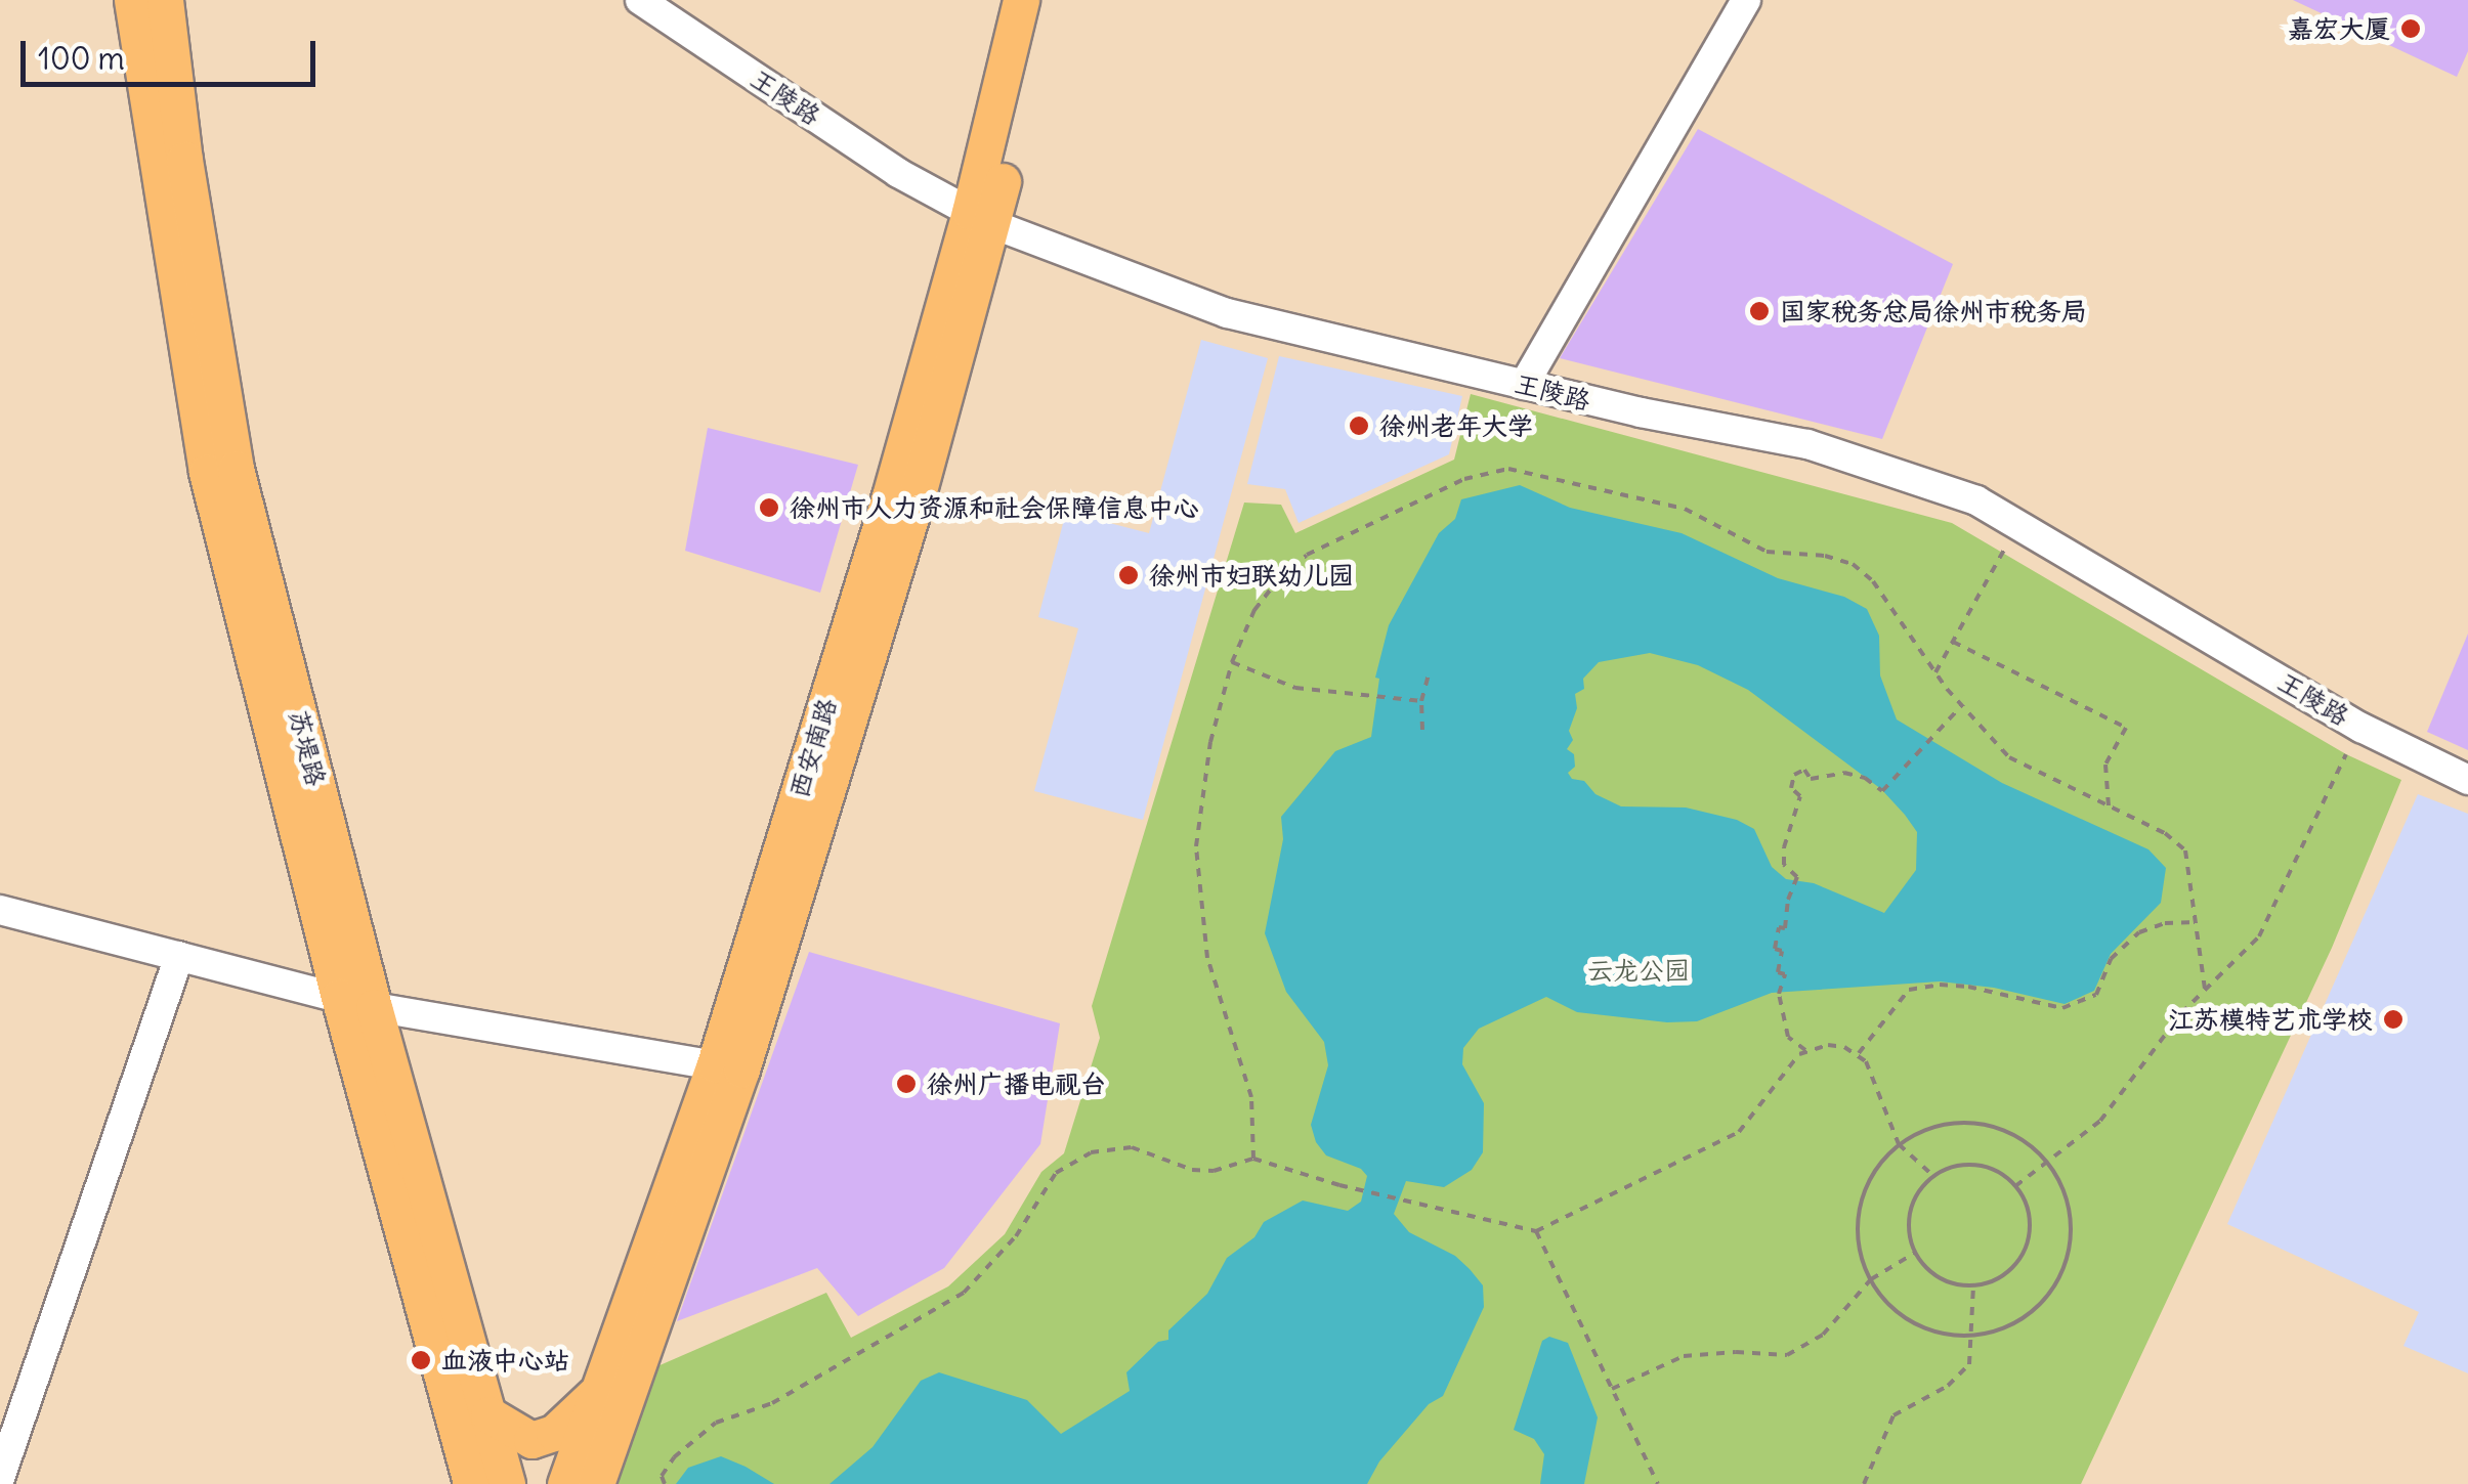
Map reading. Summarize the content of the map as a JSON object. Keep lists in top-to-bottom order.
{
  "streets": {
    "main road": ["苏堤路", "西安南路"],
    "street": ["王陵路"]
  },
  "crossings": [
    ["王陵路", "西安南路"]
  ],
  "parks": ["云龙公园"],
  "places": [
    "嘉宏大厦",
    "国家税务总局徐州市税务局",
    "徐州老年大学",
    "徐州市人力资源和社会保障信息中心",
    "徐州市妇联幼儿园",
    "江苏模特艺术学校",
    "徐州广播电视台",
    "血液中心站"
  ],
  "scale_bar": "100 m"
}
